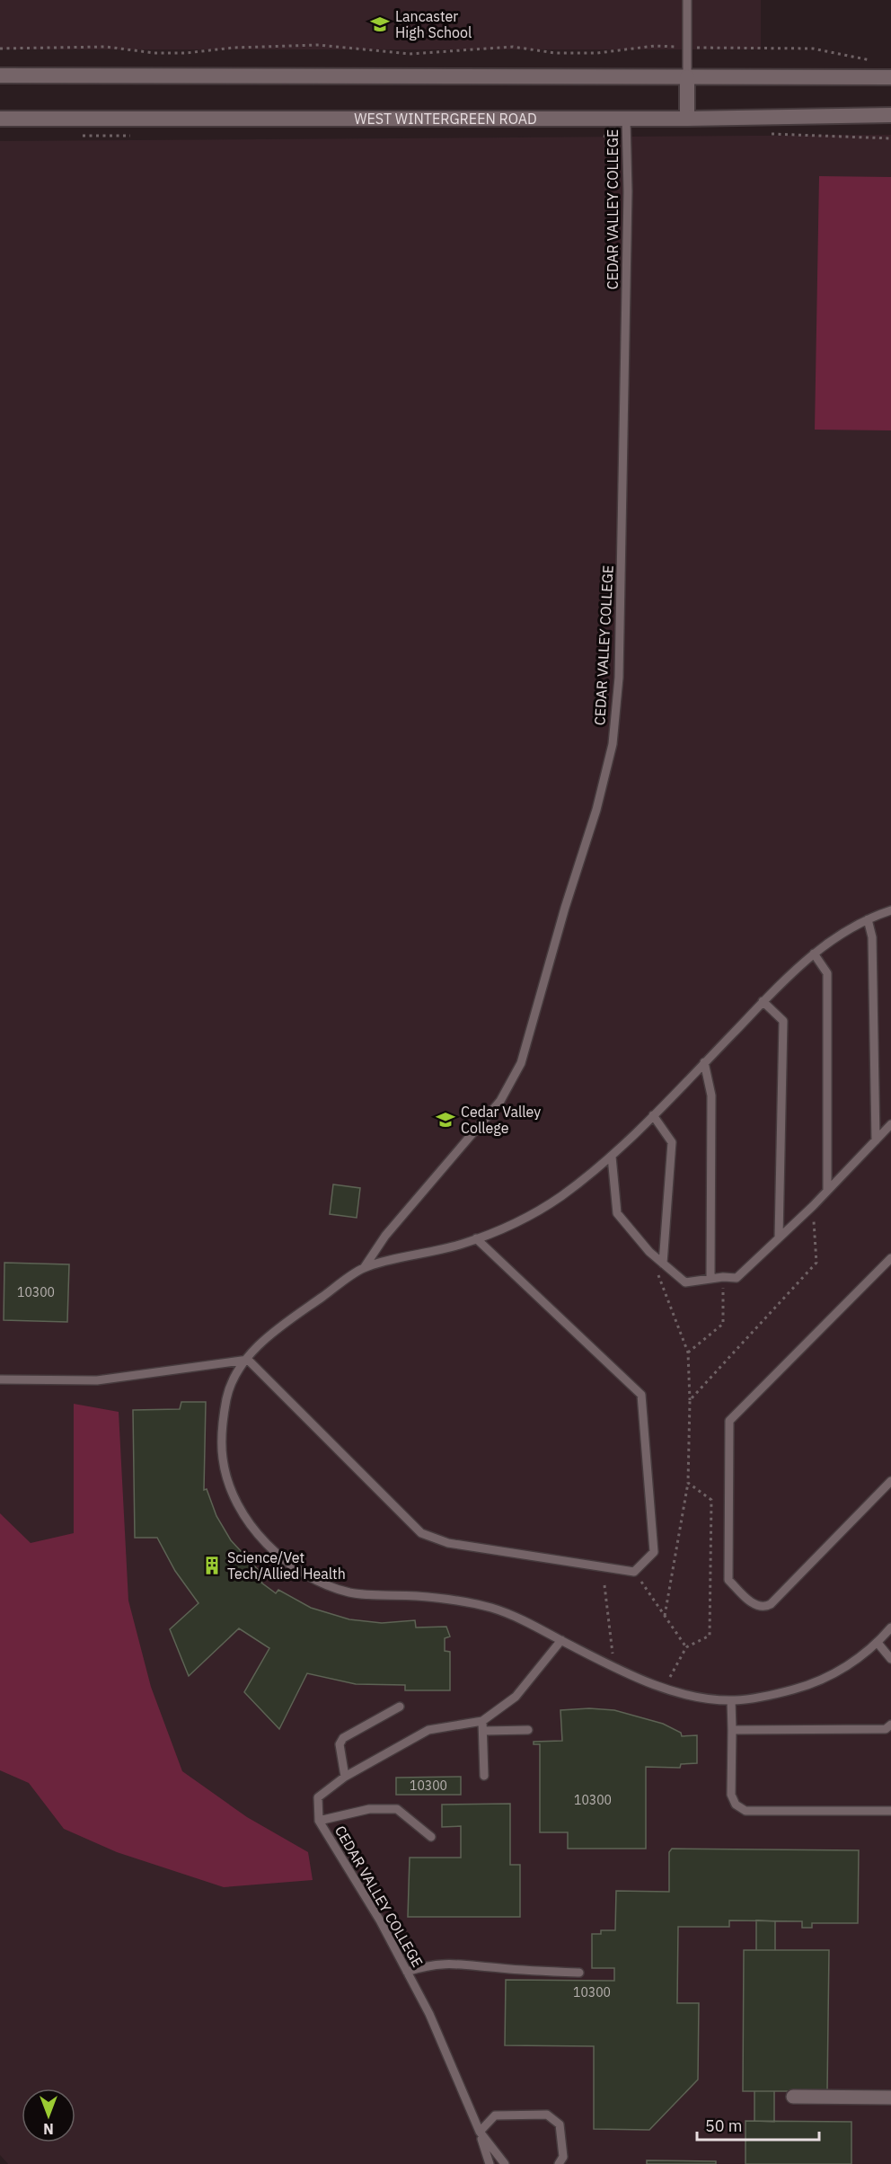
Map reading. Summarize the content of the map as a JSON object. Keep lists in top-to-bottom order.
{
  "streets": {
    "main road": ["WEST WINTERGREEN ROAD"],
    "lane": ["CEDAR VALLEY COLLEGE"]
  },
  "crossings": [
    ["WEST WINTERGREEN ROAD", "CEDAR VALLEY COLLEGE"]
  ],
  "places": {
    "school or university": ["Lancaster High School", "Cedar Valley College"],
    "building": ["Science/Vet Tech/Allied Health"]
  },
  "house_numbers": [
    "10300",
    "10300",
    "10300",
    "10300"
  ],
  "scale_bar": "50 m",
  "north": "bottom"
}
